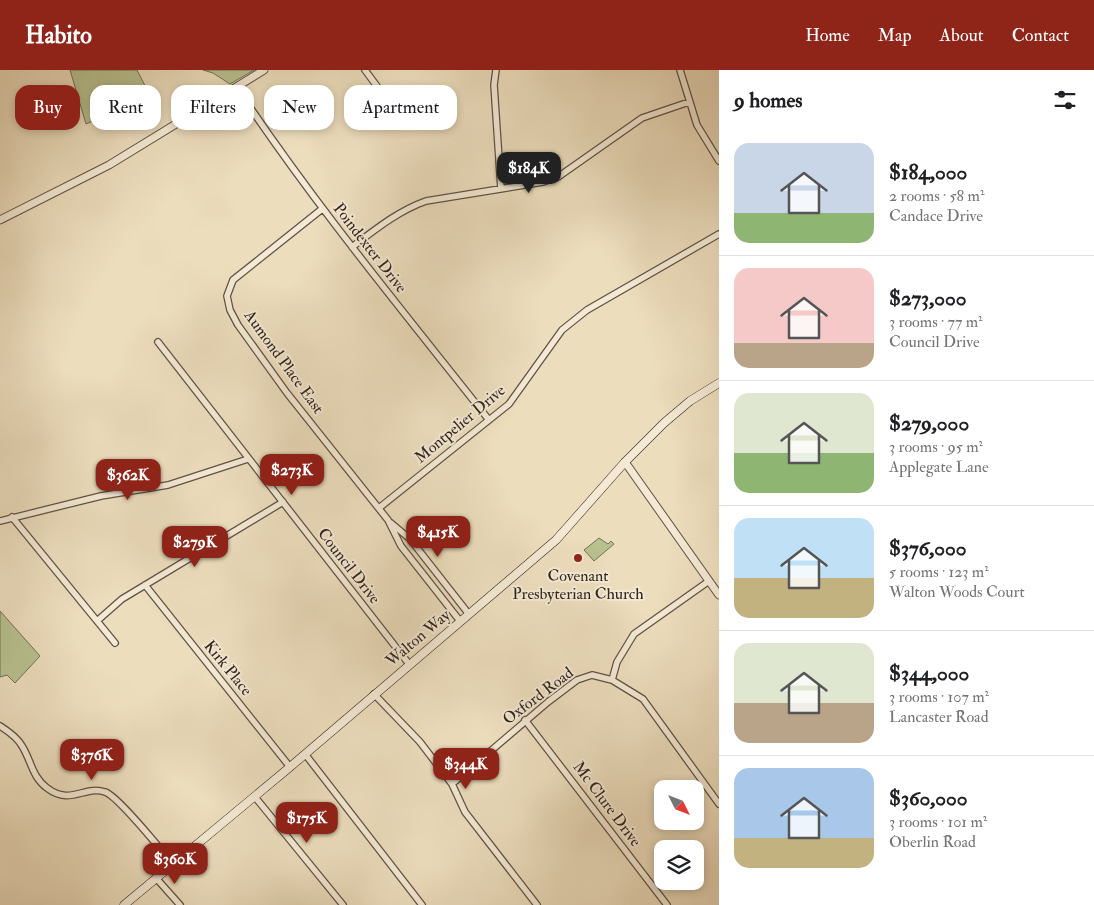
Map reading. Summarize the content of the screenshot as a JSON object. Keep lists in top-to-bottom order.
{
  "streets": {
    "main road": ["Walton Way"],
    "street": [
      "Poindexter Drive",
      "Aumond Place East",
      "Montpelier Drive",
      "Council Drive",
      "Kirk Place",
      "Oxford Road",
      "Mc Clure Drive"
    ]
  },
  "crossings": [
    ["Poindexter Drive", "Aumond Place East"],
    ["Poindexter Drive", "Montpelier Drive"],
    ["Aumond Place East", "Montpelier Drive"],
    ["Aumond Place East", "Walton Way"],
    ["Council Drive", "Walton Way"],
    ["Walton Way", "Kirk Place"],
    ["Oxford Road", "Mc Clure Drive"]
  ],
  "places": ["Covenant Presbyterian Church"],
  "north": "bottom right",
  "page": {
    "header": "Habito",
    "nav": [
      "Home",
      "Map",
      "About",
      "Contact"
    ],
    "heading": "9 homes",
    "chip": [
      "Buy",
      "Rent",
      "Filters",
      "New",
      "Apartment"
    ],
    "list": [
      {
        "name": "$184,000",
        "note": "2 rooms · 58 m² · Candace Drive"
      },
      {
        "name": "$273,000",
        "note": "3 rooms · 77 m² · Council Drive"
      },
      {
        "name": "$279,000",
        "note": "3 rooms · 95 m² · Applegate Lane"
      },
      {
        "name": "$376,000",
        "note": "5 rooms · 123 m² · Walton Woods Court"
      },
      {
        "name": "$344,000",
        "note": "3 rooms · 107 m² · Lancaster Road"
      },
      {
        "name": "$360,000",
        "note": "3 rooms · 101 m² · Oberlin Road"
      }
    ],
    "price": [
      "$184K",
      "$273K",
      "$362K",
      "$415K",
      "$279K",
      "$376K",
      "$344K",
      "$175K",
      "$360K"
    ]
  }
}
